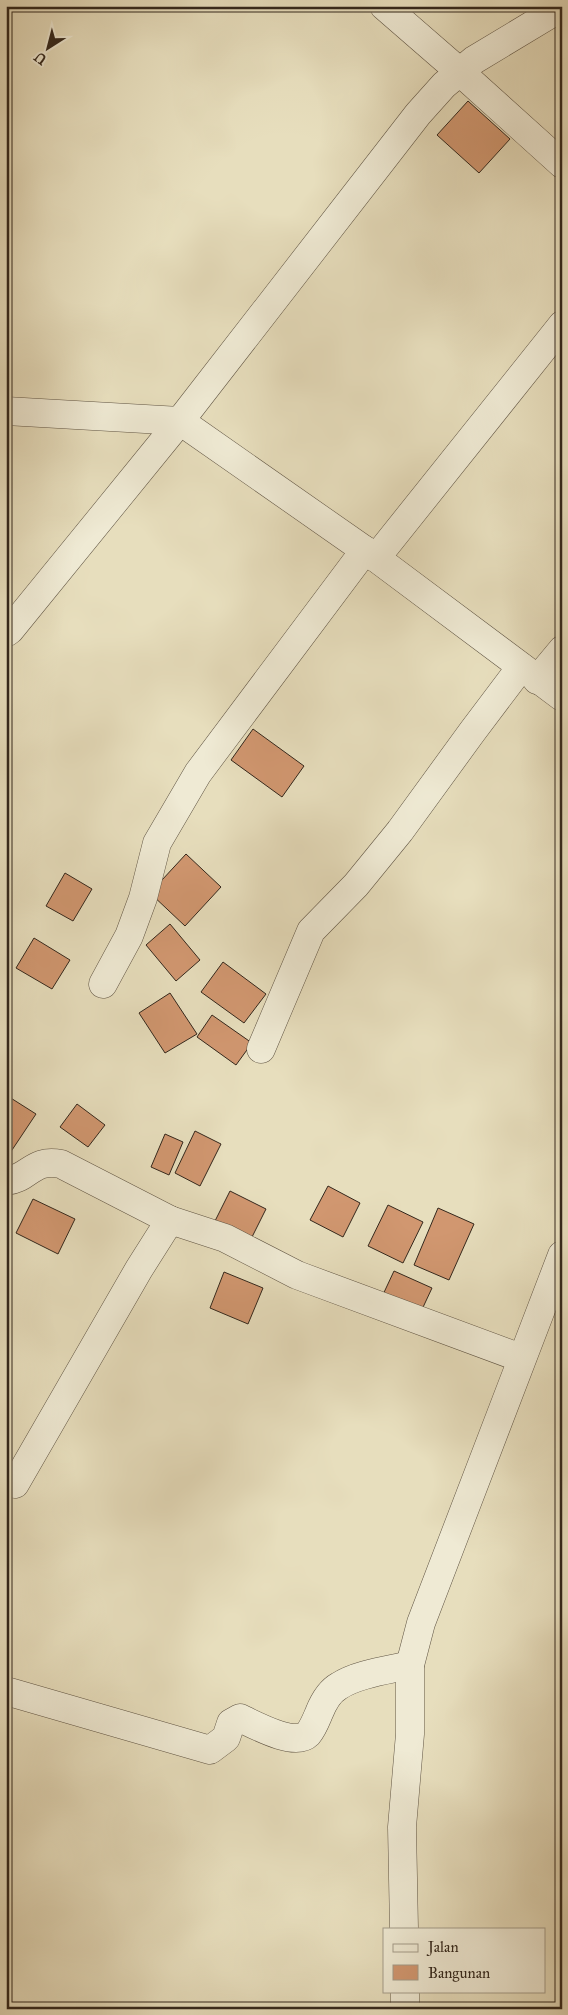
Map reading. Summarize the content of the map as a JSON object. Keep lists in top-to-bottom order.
{
  "legend": ["Jalan", "Bangunan"],
  "north": "bottom left"
}
